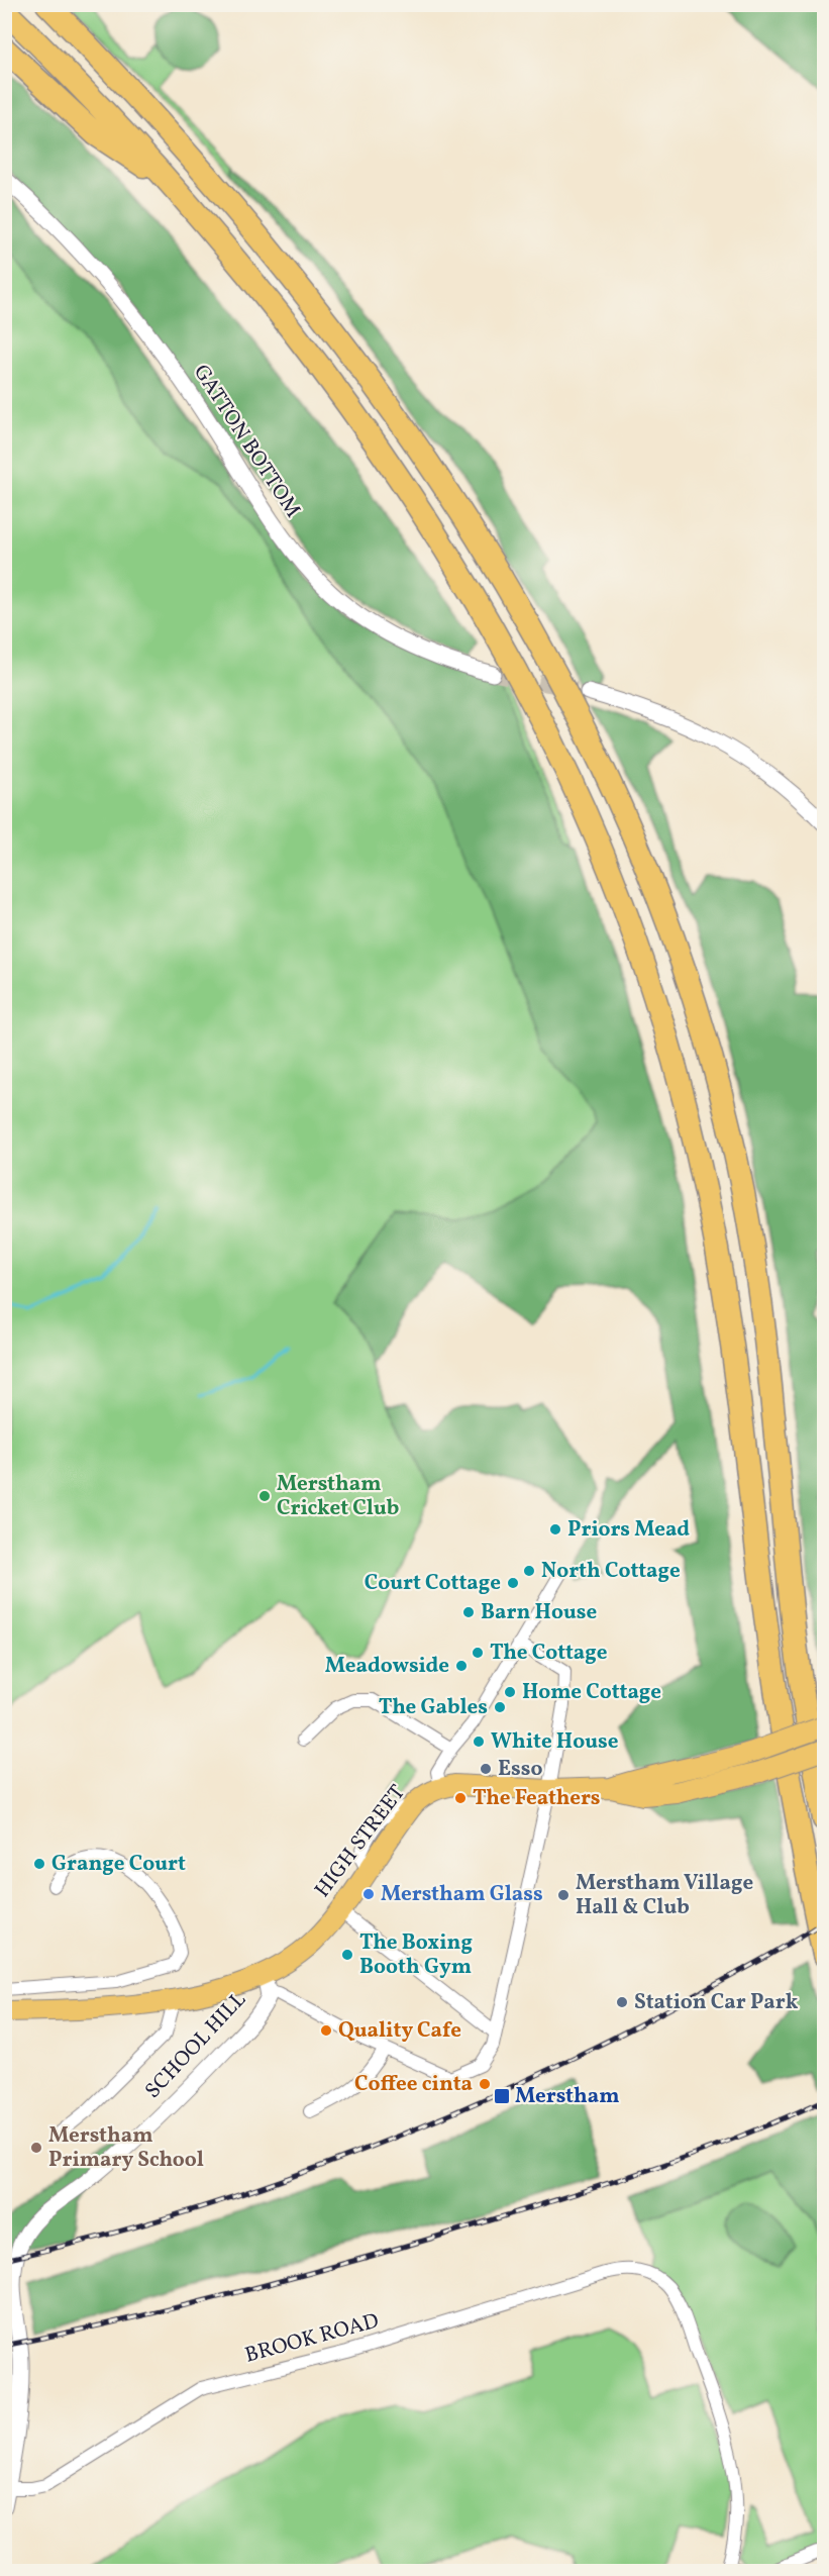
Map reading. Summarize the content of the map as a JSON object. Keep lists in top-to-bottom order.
{
  "streets": {
    "main road": ["HIGH STREET"],
    "street": ["GATTON BOTTOM", "SCHOOL HILL", "BROOK ROAD"]
  },
  "crossings": [
    ["HIGH STREET", "SCHOOL HILL"],
    ["SCHOOL HILL", "BROOK ROAD"]
  ],
  "places": {
    "other": [
      "Merstham Cricket Club",
      "Priors Mead",
      "North Cottage",
      "Court Cottage",
      "Barn House",
      "The Cottage",
      "Meadowside",
      "Home Cottage",
      "The Gables",
      "White House",
      "Esso",
      "The Feathers",
      "Grange Court",
      "Merstham Glass",
      "Merstham Village Hall & Club",
      "The Boxing Booth Gym",
      "Station Car Park",
      "Quality Cafe",
      "Coffee cinta",
      "Merstham Primary School"
    ],
    "transit": ["Merstham"]
  }
}
